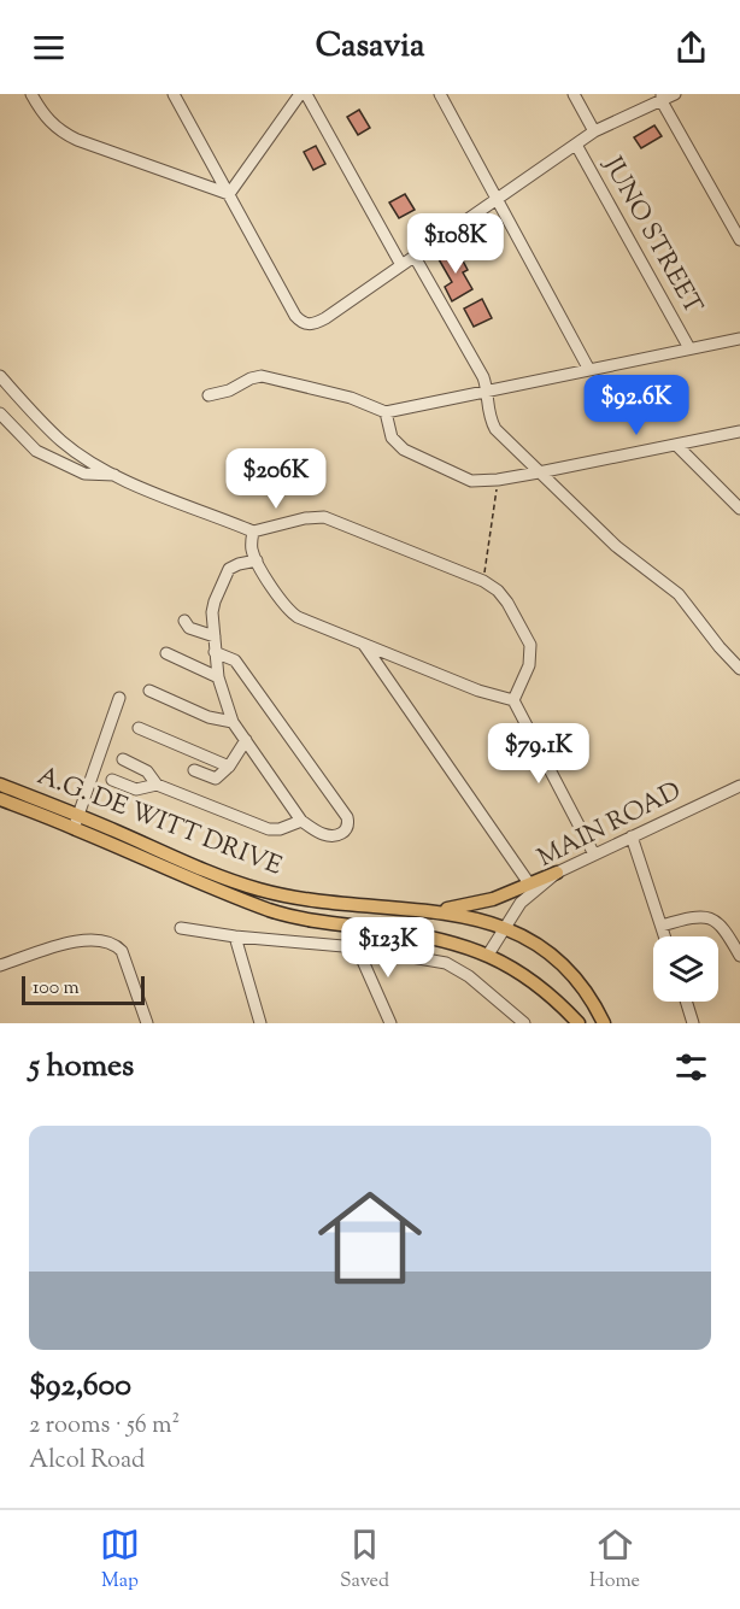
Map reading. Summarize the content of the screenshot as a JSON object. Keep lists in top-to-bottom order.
{
  "streets": {
    "main road": ["A.G. DE WITT DRIVE"],
    "street": ["JUNO STREET", "MAIN ROAD"]
  },
  "crossings": [
    ["A.G. DE WITT DRIVE", "MAIN ROAD"]
  ],
  "scale_bar": "100 m",
  "page": {
    "header": "Casavia",
    "price": [
      "$108K",
      "$92.6K",
      "$206K",
      "$79.1K",
      "$123K"
    ],
    "scale": "100 m",
    "heading": "5 homes",
    "list": [
      {
        "name": "$92,600",
        "note": "2 rooms · 56 m² · Alcol Road"
      }
    ],
    "tabs": ["Map", "Saved", "Home"]
  }
}
